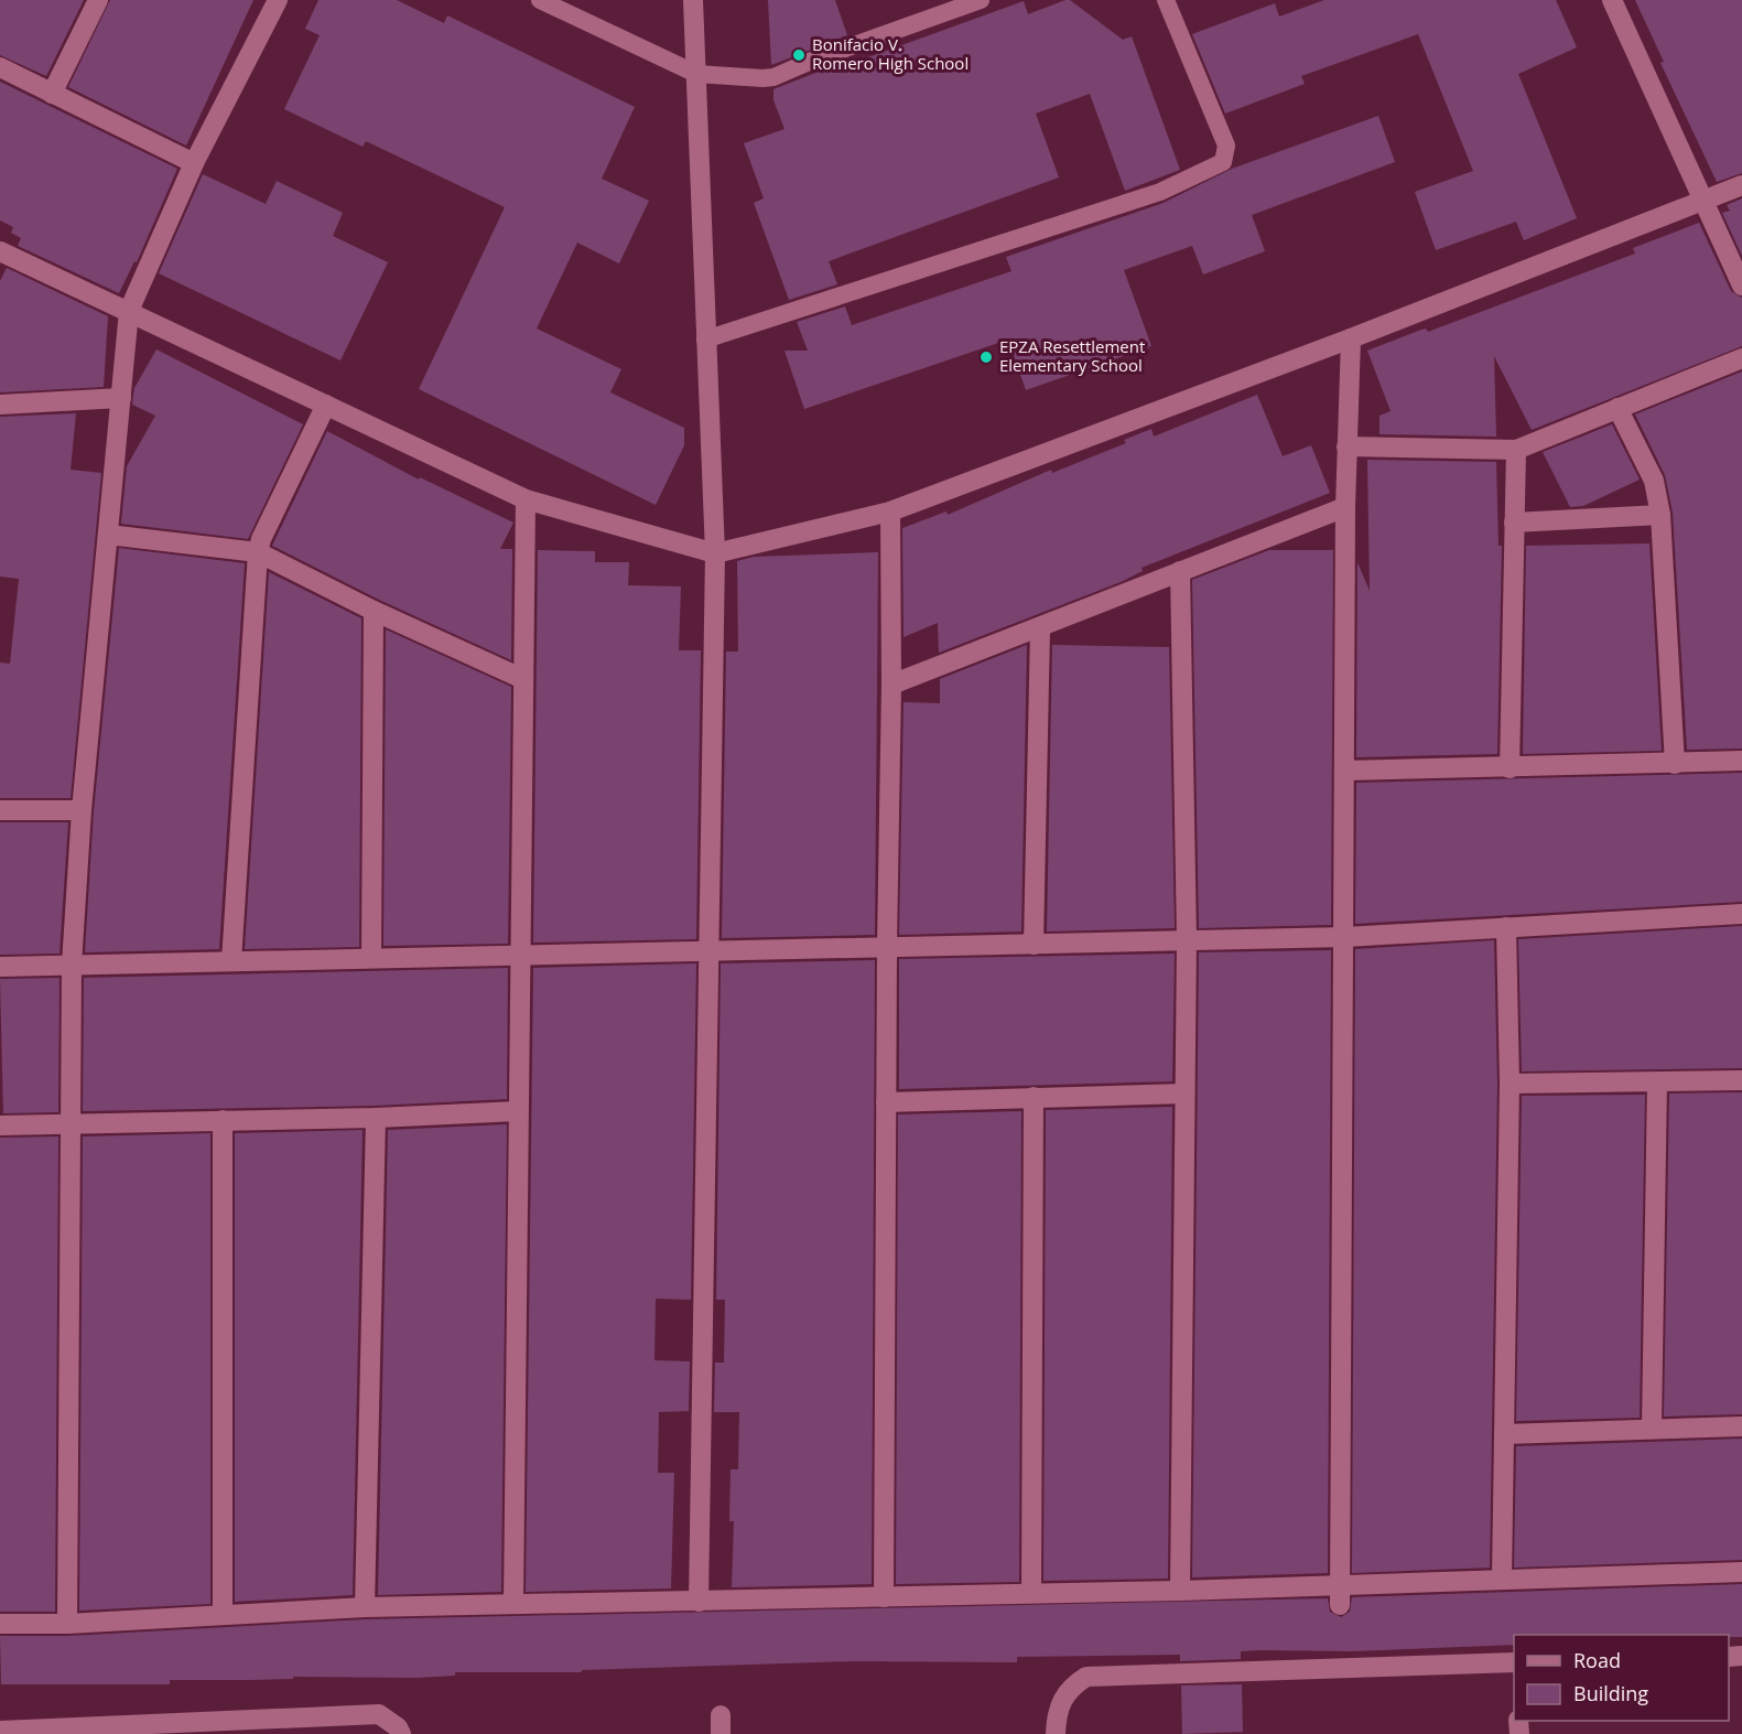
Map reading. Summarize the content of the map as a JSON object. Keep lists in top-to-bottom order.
{
  "places": ["Bonifacio V. Romero High School", "EPZA Resettlement Elementary School"],
  "legend": ["Road", "Building"]
}
